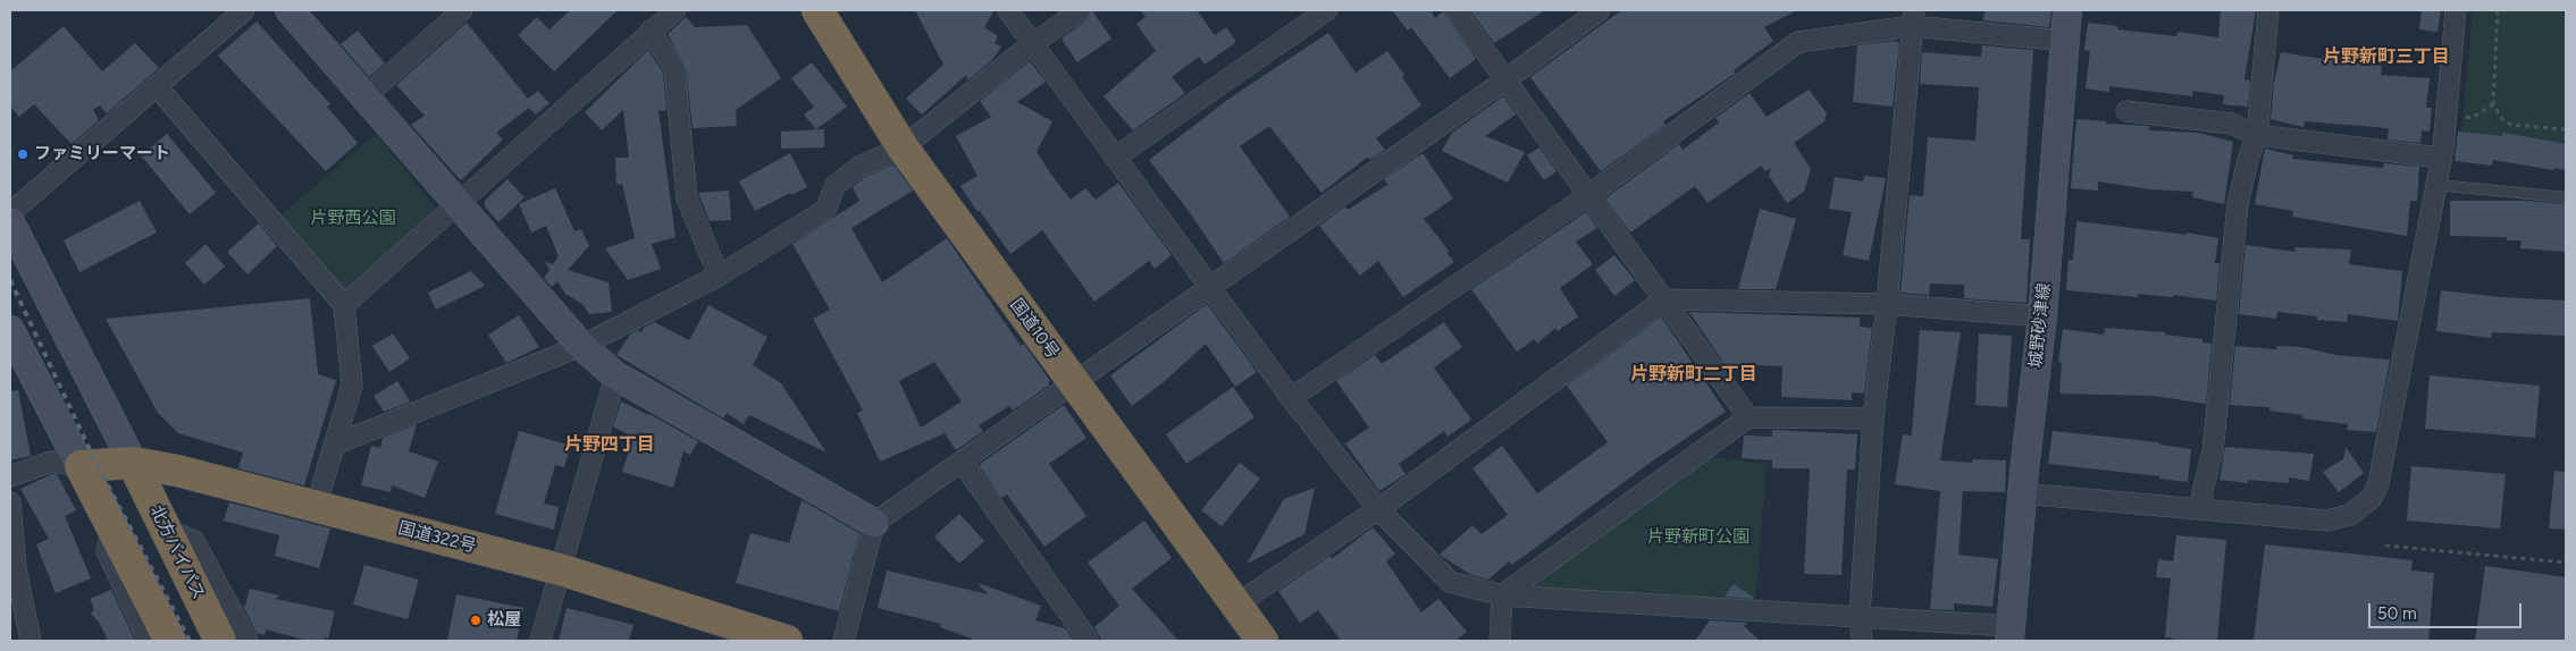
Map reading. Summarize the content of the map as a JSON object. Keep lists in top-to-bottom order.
{
  "streets": {
    "highway": ["国道10号", "国道322号", "北方バイパス"],
    "street": ["城野砂津線"]
  },
  "crossings": [
    ["国道322号", "北方バイパス"]
  ],
  "districts": ["片野新町三丁目", "片野新町二丁目", "片野四丁目"],
  "parks": ["片野西公園", "片野新町公園"],
  "places": ["ファミリーマート", "松屋"],
  "scale_bar": "50 m"
}
